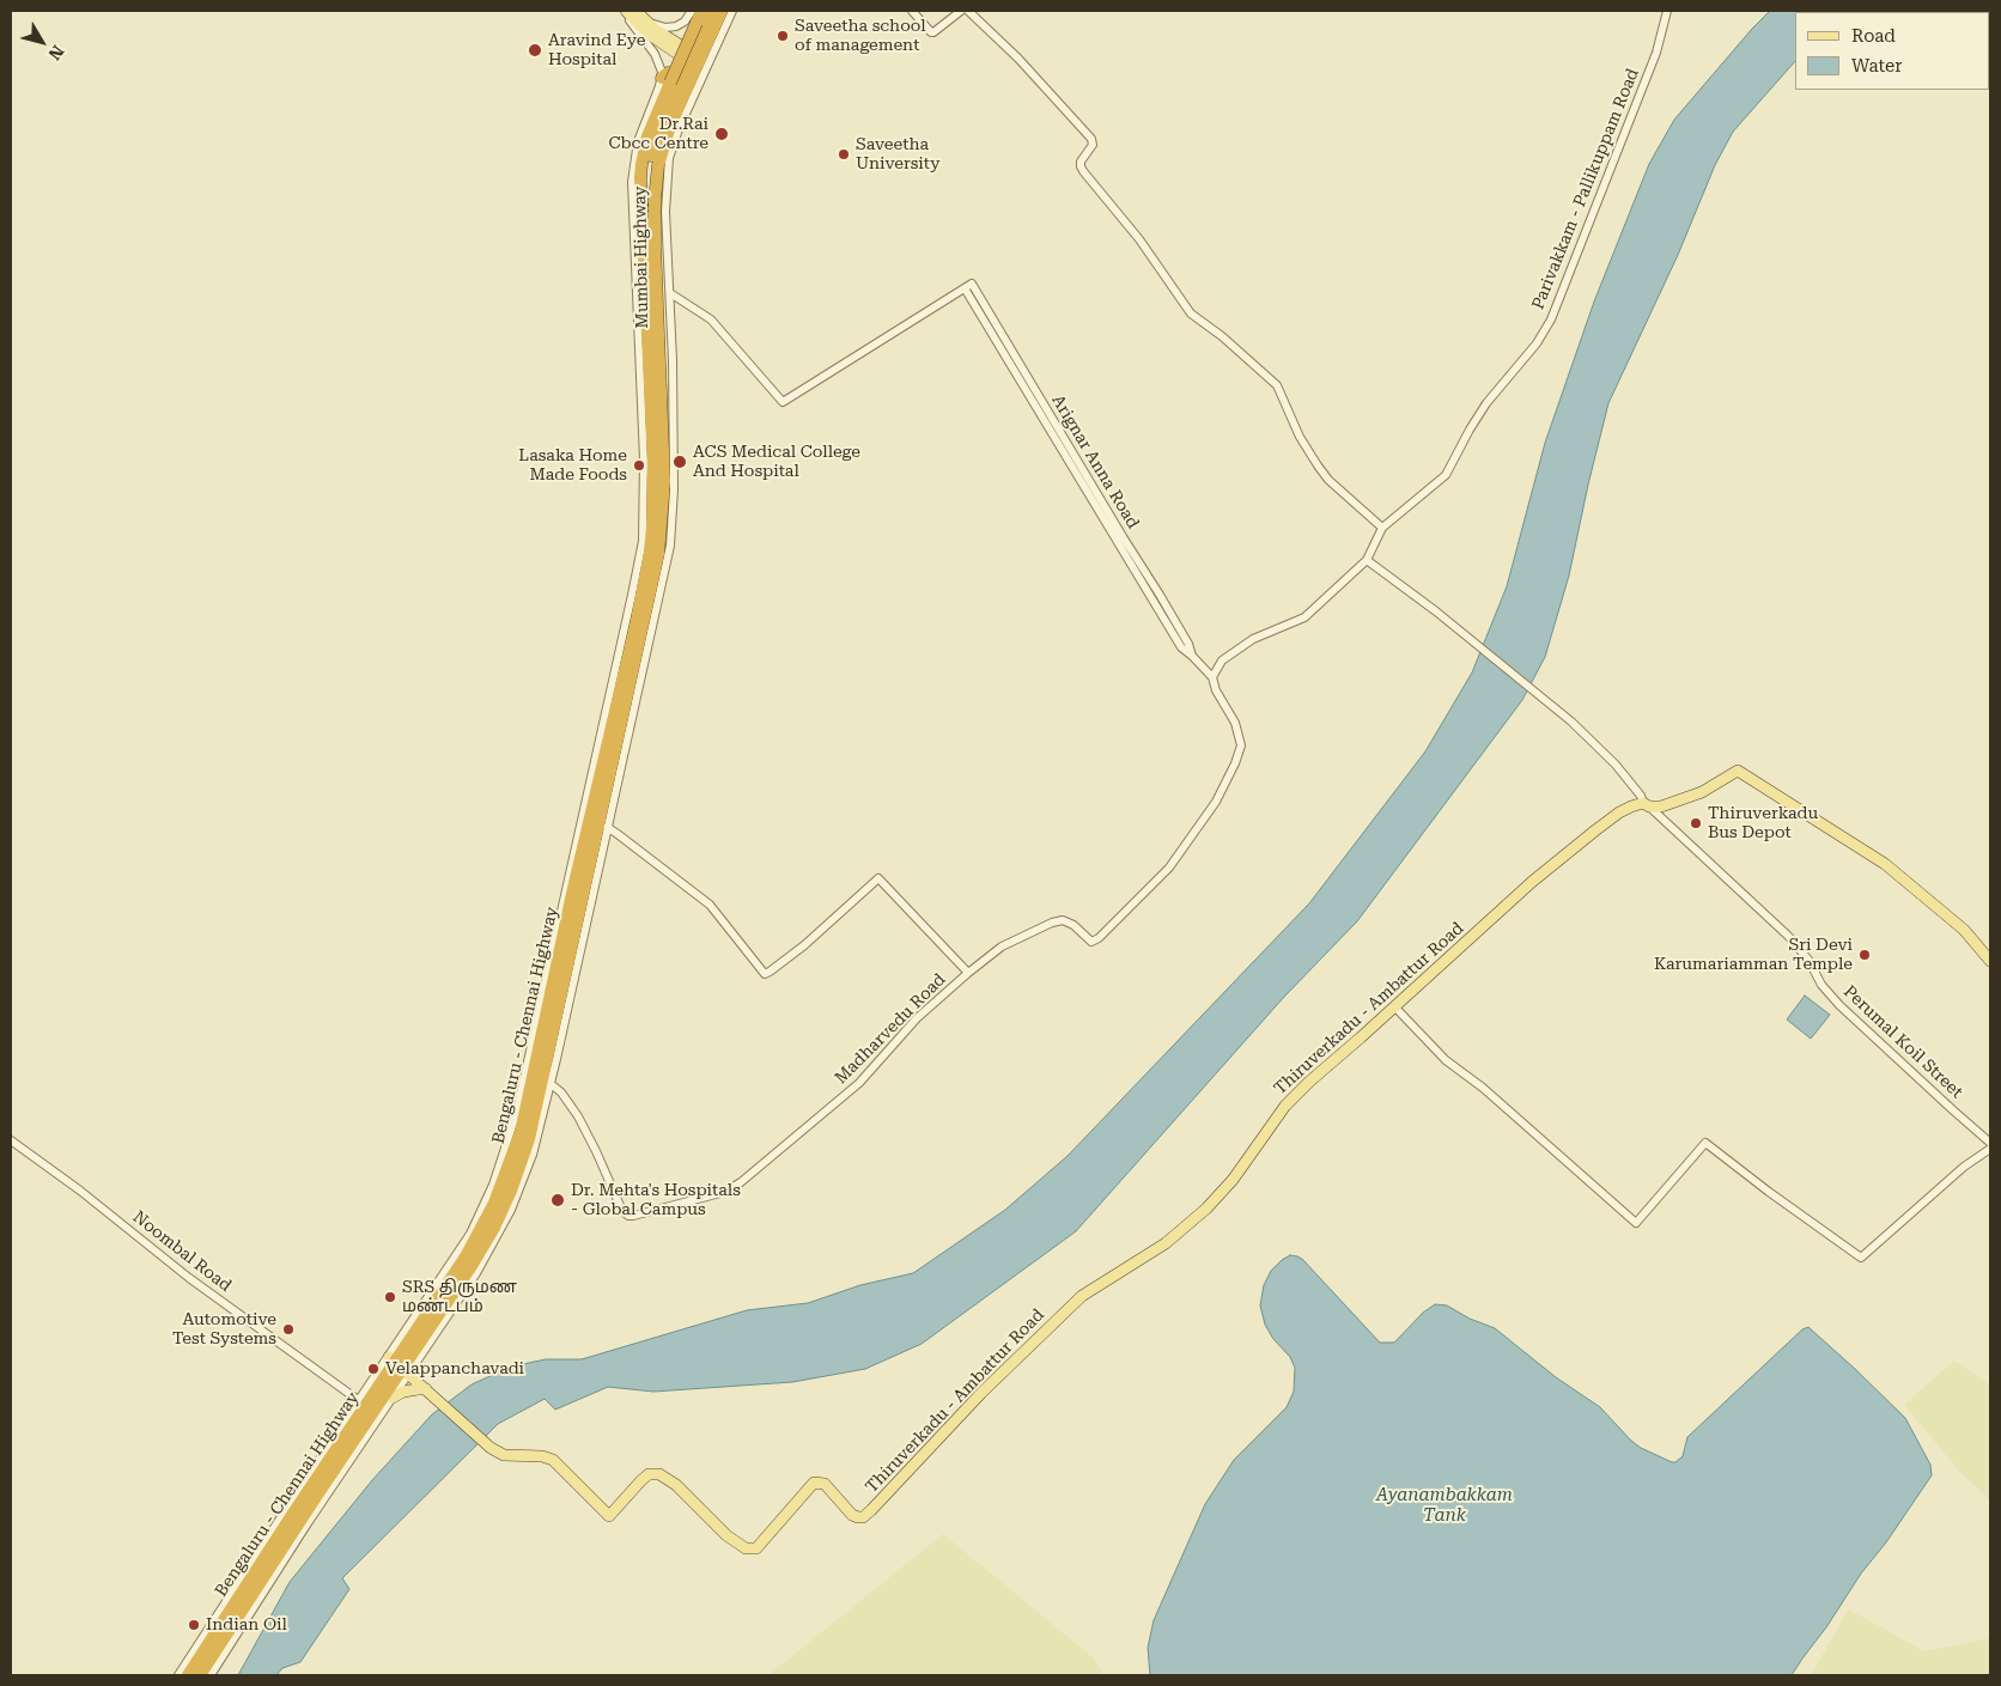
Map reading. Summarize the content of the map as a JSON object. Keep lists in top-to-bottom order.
{
  "streets": {
    "highway": ["Mumbai Highway", "Bengaluru - Chennai Highway"],
    "main road": ["Thiruverkadu - Ambattur Road"],
    "street": [
      "Parivakkam - Pallikuppam Road",
      "Arignar Anna Road",
      "Madharvedu Road",
      "Perumal Koil Street",
      "Noombal Road"
    ]
  },
  "crossings": [
    ["Mumbai Highway", "Bengaluru - Chennai Highway"],
    ["Arignar Anna Road", "Madharvedu Road"],
    ["Thiruverkadu - Ambattur Road", "Bengaluru - Chennai Highway"],
    ["Thiruverkadu - Ambattur Road", "Perumal Koil Street"],
    ["Bengaluru - Chennai Highway", "Madharvedu Road"],
    ["Bengaluru - Chennai Highway", "Noombal Road"]
  ],
  "water": ["Ayanambakkam Tank"],
  "places": [
    "Saveetha school of management",
    "Aravind Eye Hospital",
    "Dr.Rai Cbcc Centre",
    "Saveetha University",
    "ACS Medical College And Hospital",
    "Lasaka Home Made Foods",
    "Thiruverkadu Bus Depot",
    "Sri Devi Karumariamman Temple",
    "Dr. Mehta's Hospitals - Global Campus",
    "SRS திருமண மண்டபம்",
    "Automotive Test Systems",
    "Velappanchavadi",
    "Indian Oil"
  ],
  "legend": ["Road", "Water"],
  "north": "bottom right"
}
